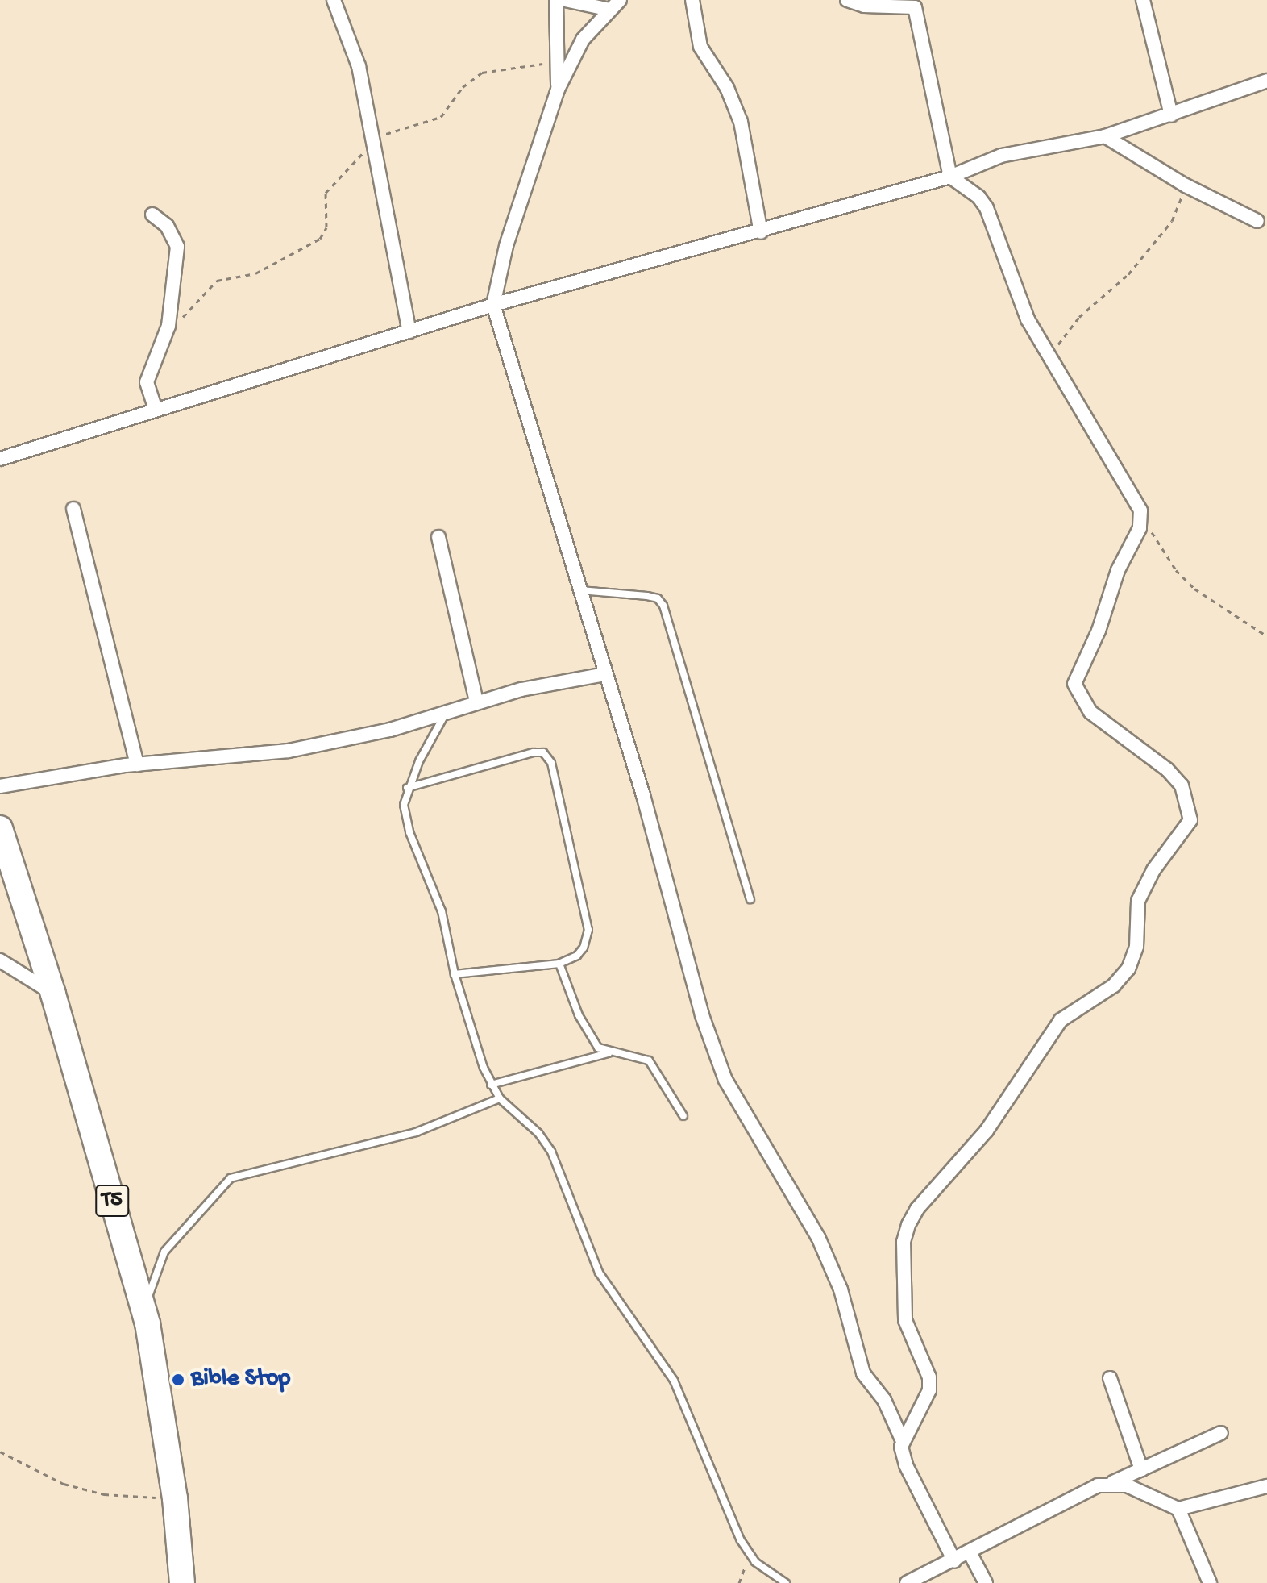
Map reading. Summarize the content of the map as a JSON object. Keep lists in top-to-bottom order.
{
  "streets": {
    "highway": ["T5"]
  },
  "places": ["Bible Stop"]
}
